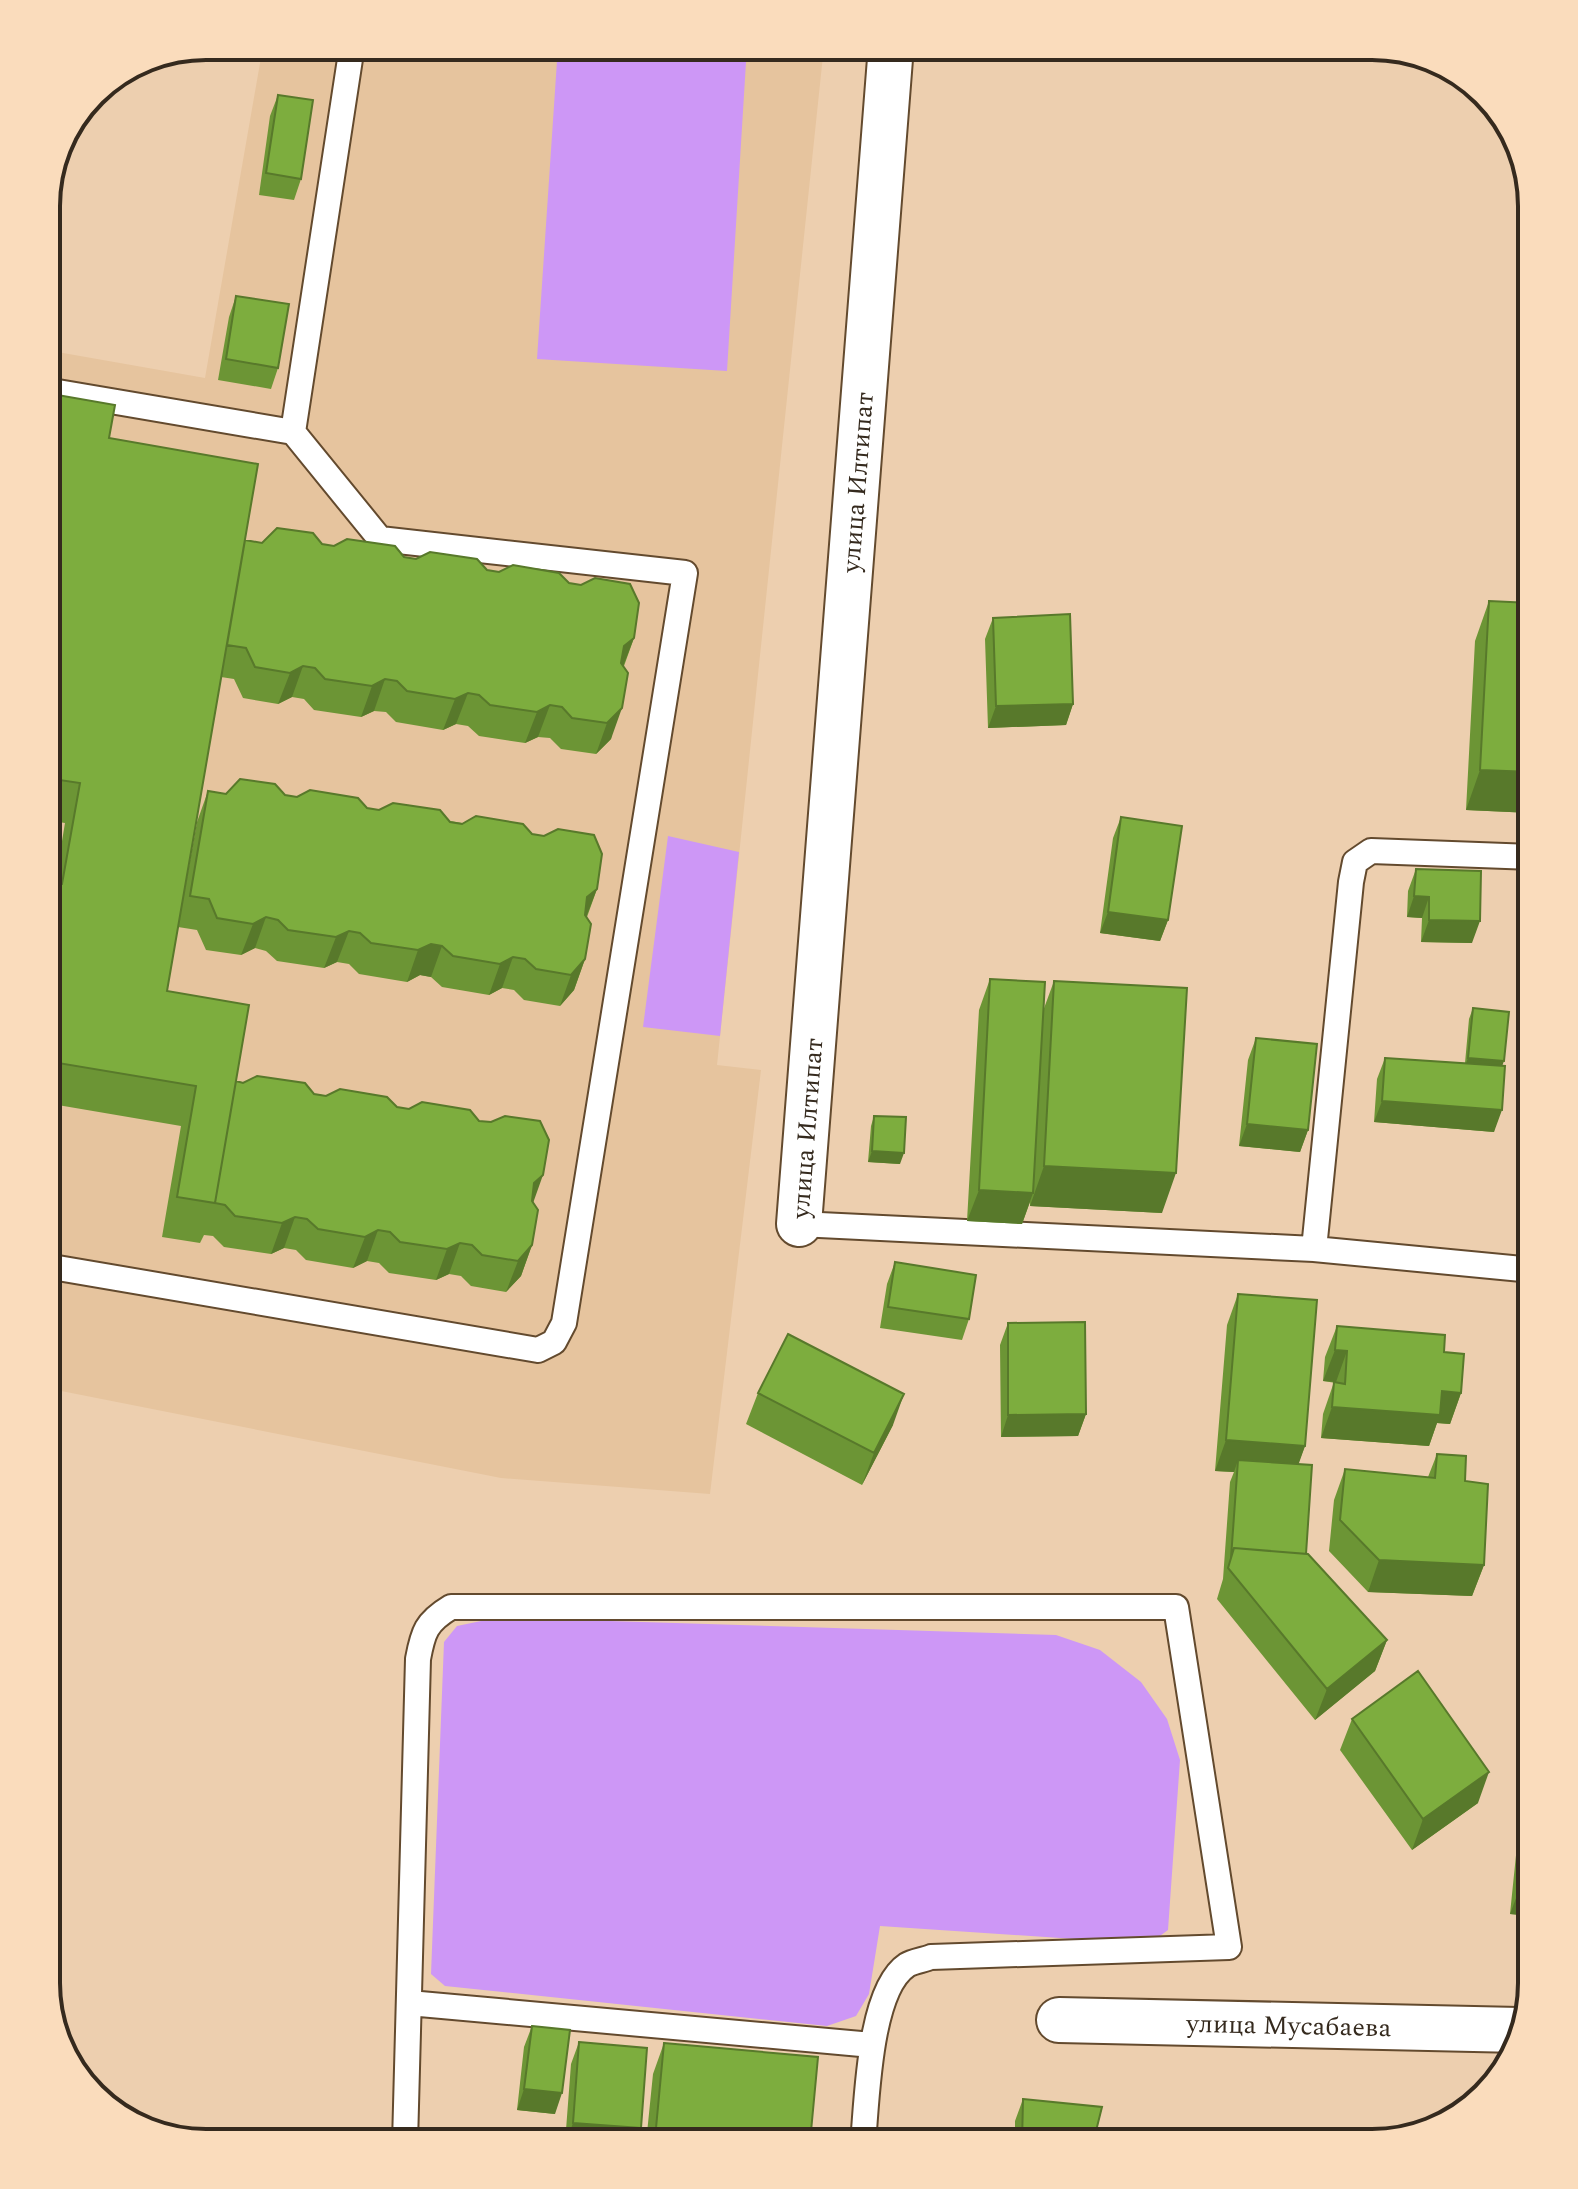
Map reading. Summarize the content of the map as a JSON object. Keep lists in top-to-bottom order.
{
  "streets": {
    "street": ["улица Илтипат", "улица Мусабаева"]
  }
}
